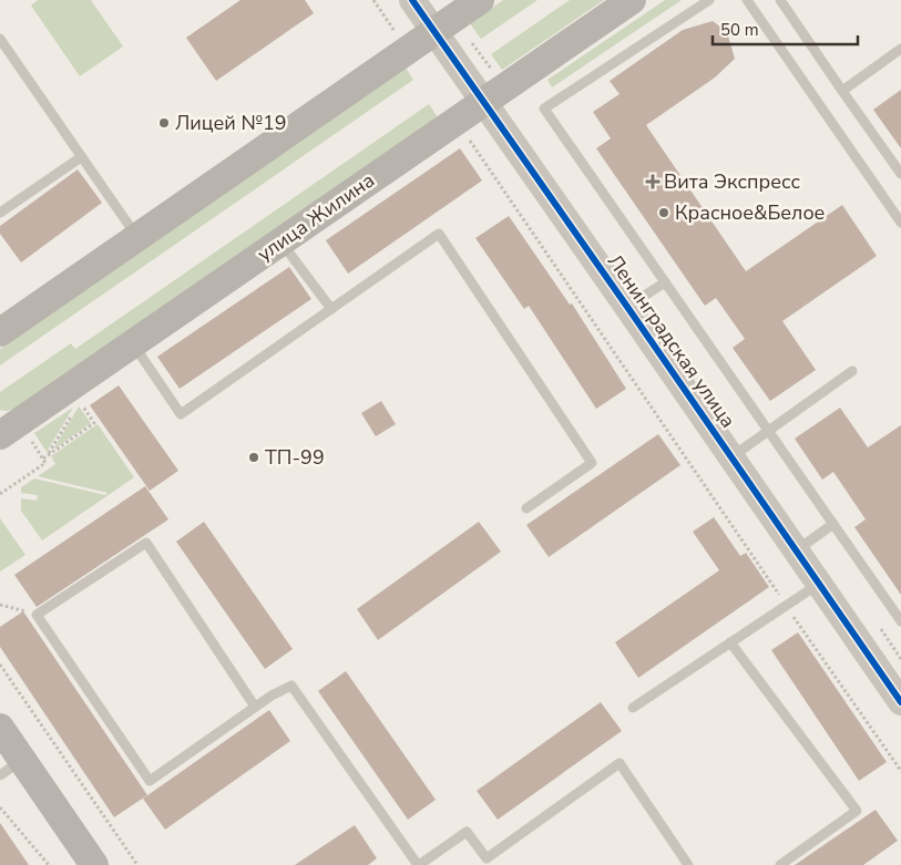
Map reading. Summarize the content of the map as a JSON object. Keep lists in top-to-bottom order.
{
  "streets": {
    "main road": ["улица Жилина"],
    "street": ["Ленинградская улица"]
  },
  "crossings": [
    ["улица Жилина", "Ленинградская улица"]
  ],
  "places": {
    "other": ["Лицей №19", "Красное&Белое", "ТП-99"],
    "health": ["Вита Экспресс"]
  },
  "scale_bar": "50 m"
}
